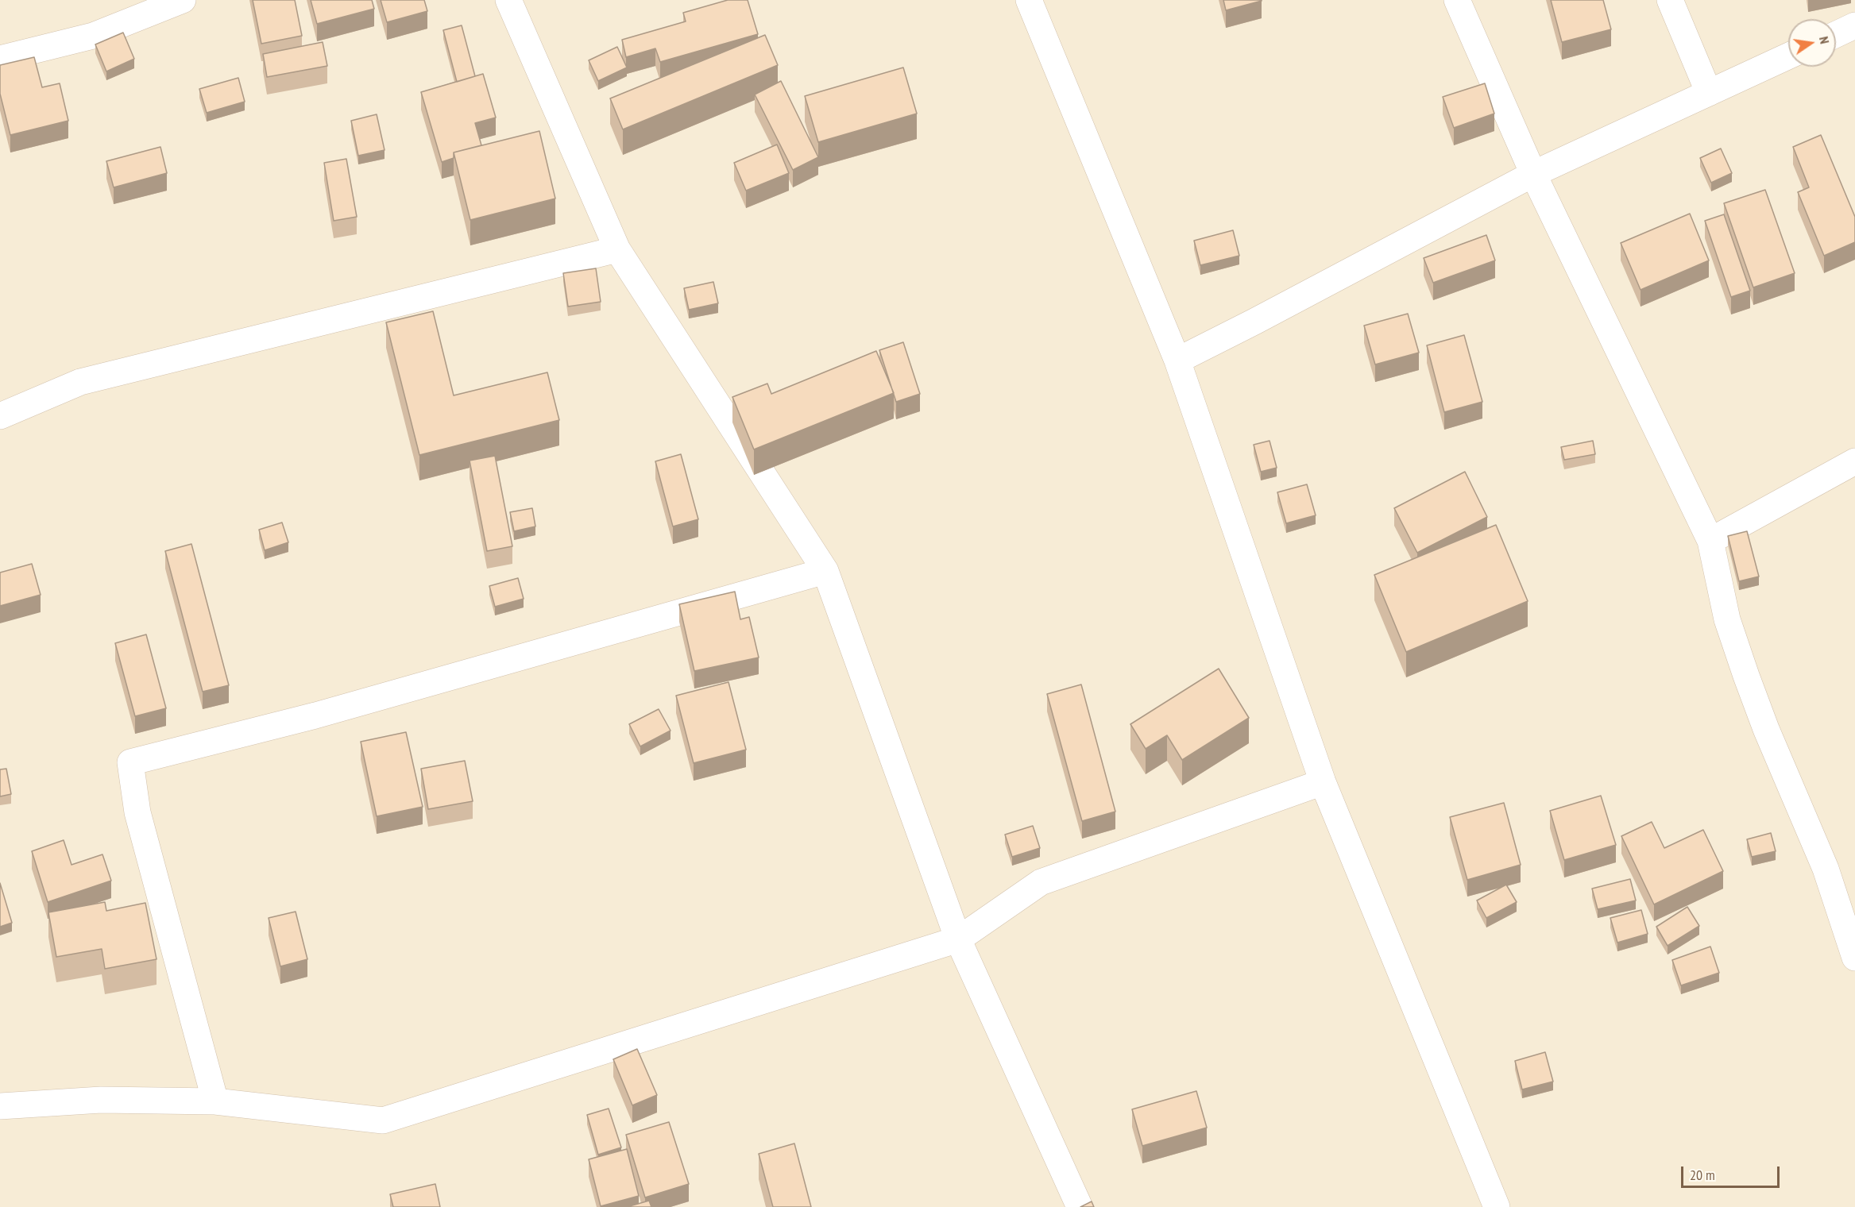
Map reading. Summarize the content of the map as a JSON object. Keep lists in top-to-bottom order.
{
  "scale_bar": "20 m",
  "north": "right"
}
